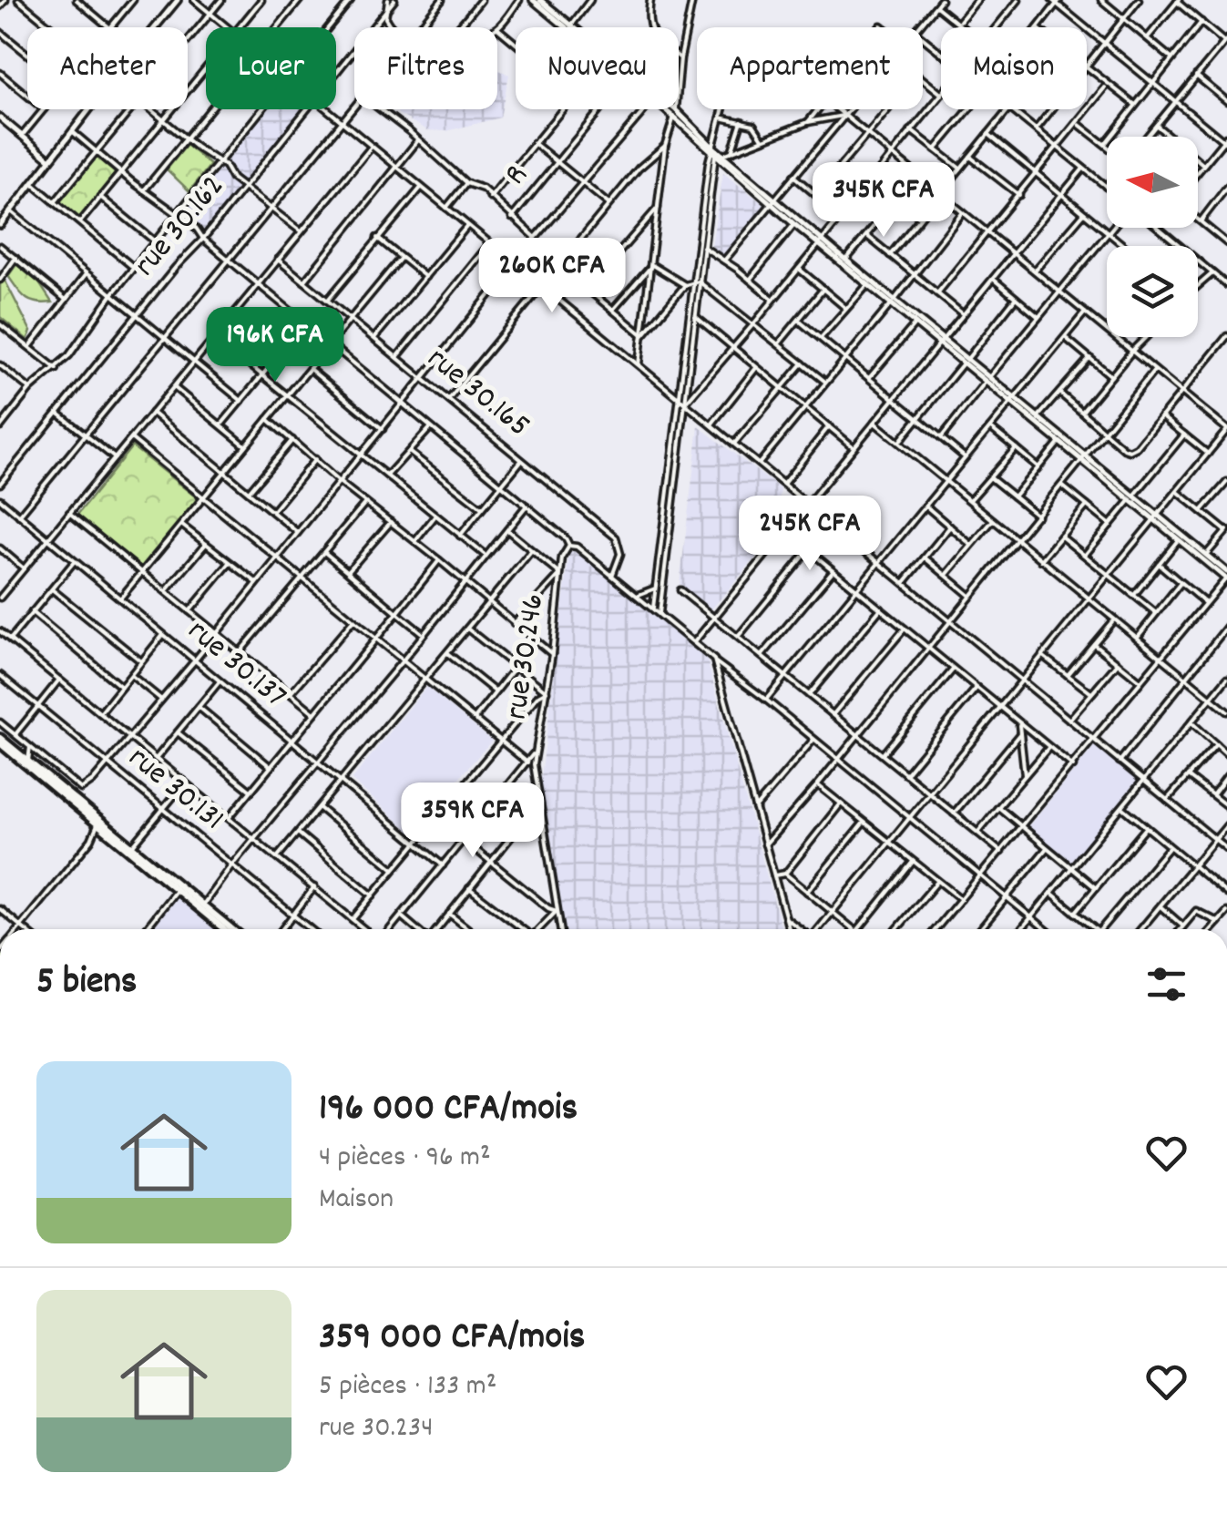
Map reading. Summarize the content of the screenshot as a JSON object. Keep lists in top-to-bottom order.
{
  "streets": {
    "street": [
      "R",
      "rue 30.162",
      "rue 30.165",
      "rue 30.246",
      "rue 30.137",
      "rue 30.131"
    ]
  },
  "north": "left",
  "page": {
    "chip": [
      "Acheter",
      "Louer",
      "Filtres",
      "Nouveau",
      "Appartement",
      "Maison"
    ],
    "price": [
      "345K CFA",
      "260K CFA",
      "196K CFA",
      "245K CFA",
      "359K CFA"
    ],
    "heading": "5 biens",
    "list": [
      {
        "name": "196 000 CFA/mois",
        "note": "4 pièces · 96 m² · Maison"
      },
      {
        "name": "359 000 CFA/mois",
        "note": "5 pièces · 133 m² · rue 30.234"
      }
    ]
  }
}
